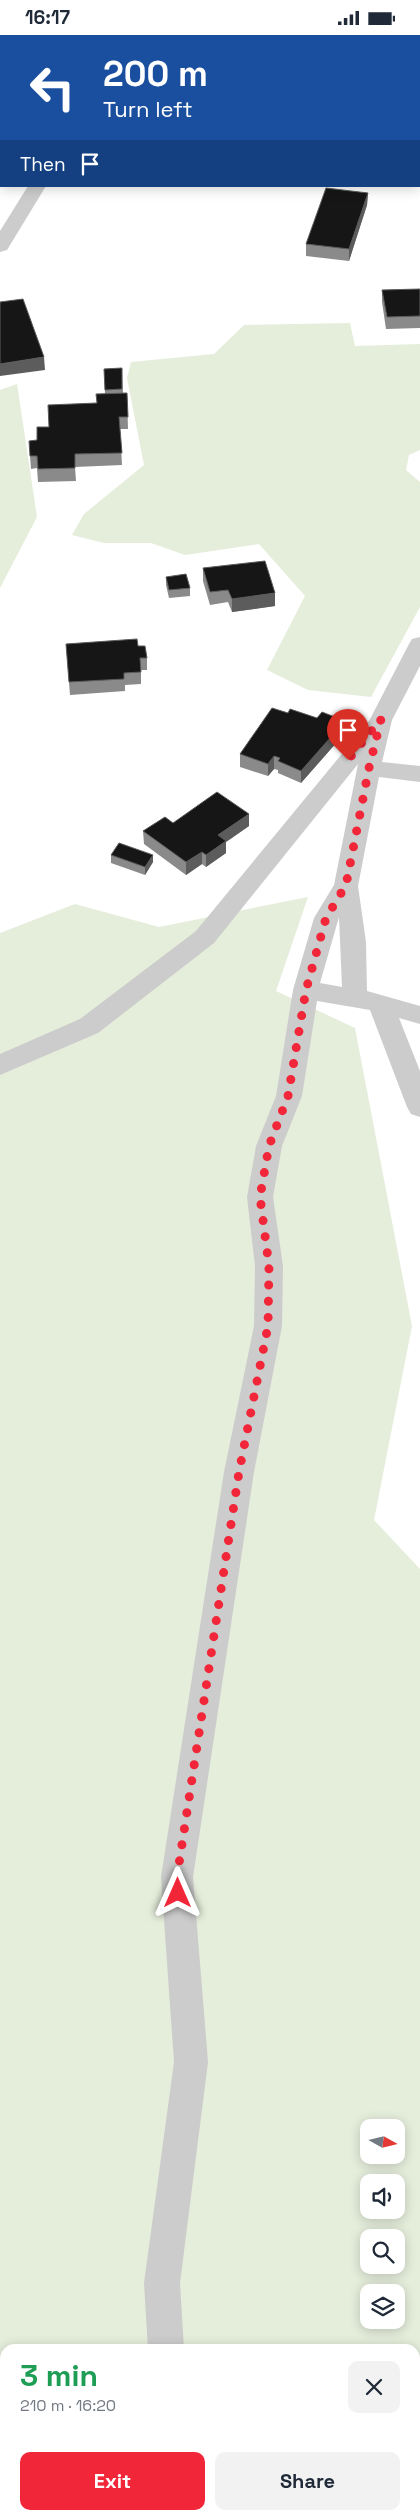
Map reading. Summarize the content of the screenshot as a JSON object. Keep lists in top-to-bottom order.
{
  "north": "right",
  "page": {
    "status": "16:17",
    "turn": ["200 m", "Turn left"],
    "then": "Then",
    "heading": ["3 min", "210 m · 16:20"],
    "buttons": ["Exit", "Share"]
  }
}
